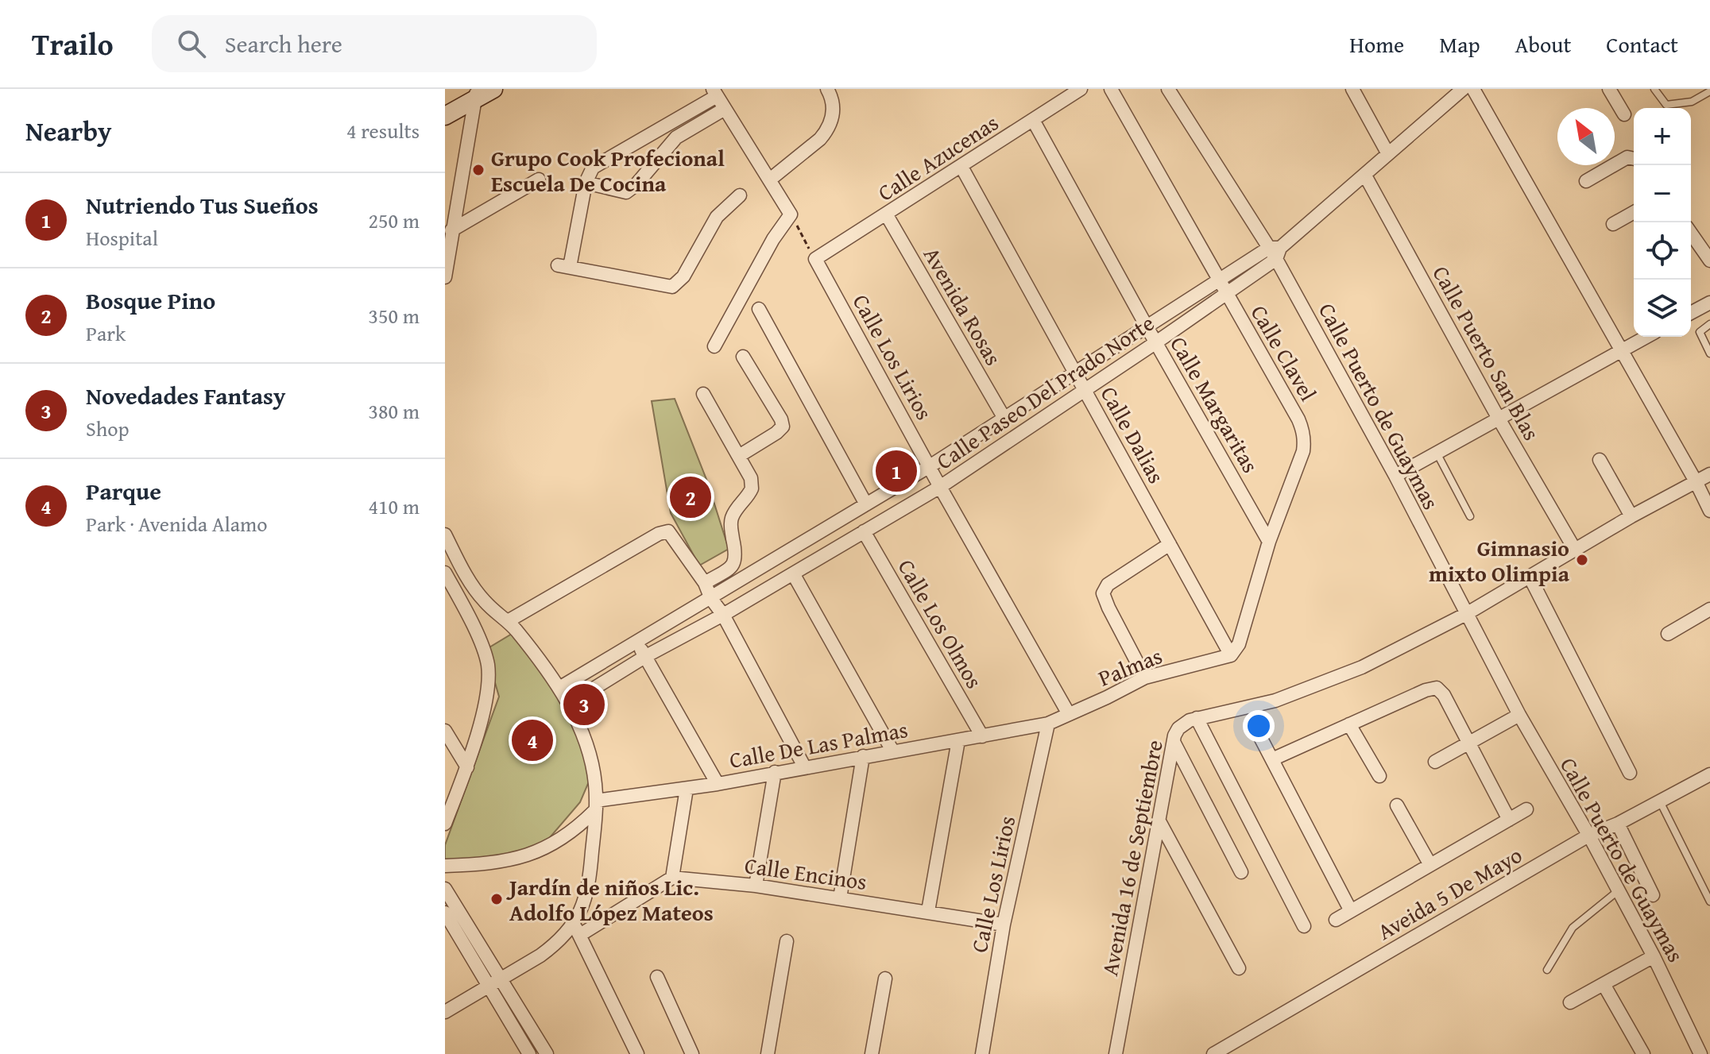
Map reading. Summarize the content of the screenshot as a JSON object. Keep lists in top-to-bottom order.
{
  "streets": {
    "street": [
      "Calle Azucenas",
      "Avenida Rosas",
      "Calle Clavel",
      "Calle Puerto San Blas",
      "Calle Los Lirios",
      "Calle Paseo Del Prado Norte",
      "Calle Margaritas",
      "Calle Puerto de Guaymas",
      "Calle Dalias",
      "Calle Los Olmos",
      "Palmas",
      "Calle De Las Palmas",
      "Avenida 16 de Septiembre",
      "Calle Encinos",
      "Aveida 5 De Mayo"
    ]
  },
  "crossings": [
    ["Calle Azucenas", "Avenida Rosas"],
    ["Calle Azucenas", "Calle Los Lirios"],
    ["Calle Azucenas", "Calle Margaritas"],
    ["Calle Azucenas", "Calle Dalias"],
    ["Avenida Rosas", "Calle Paseo Del Prado Norte"],
    ["Calle Clavel", "Calle Paseo Del Prado Norte"],
    ["Calle Clavel", "Calle Margaritas"],
    ["Calle Clavel", "Calle Dalias"],
    ["Calle Clavel", "Palmas"],
    ["Calle Los Lirios", "Calle Paseo Del Prado Norte"],
    ["Calle Los Lirios", "Palmas"],
    ["Calle Los Lirios", "Calle De Las Palmas"],
    ["Calle Los Lirios", "Calle Encinos"],
    ["Calle Paseo Del Prado Norte", "Calle Margaritas"],
    ["Calle Paseo Del Prado Norte", "Calle Puerto de Guaymas"],
    ["Calle Paseo Del Prado Norte", "Calle Dalias"],
    ["Calle Paseo Del Prado Norte", "Calle Los Olmos"],
    ["Calle Puerto de Guaymas", "Aveida 5 De Mayo"],
    ["Calle Dalias", "Palmas"],
    ["Calle Los Olmos", "Calle De Las Palmas"],
    ["Palmas", "Calle De Las Palmas"]
  ],
  "places": ["Grupo Cook Profecional Escuela De Cocina", "Gimnasio mixto Olimpia", "Jardín de niños Lic. Adolfo López Mateos"],
  "north": "top left",
  "page": {
    "header": "Trailo",
    "search": "Search here",
    "nav": [
      "Home",
      "Map",
      "About",
      "Contact"
    ],
    "heading": ["Nearby", "4 results"],
    "map_buttons": ["+", "−"],
    "list": [
      {
        "mark": "1",
        "name": "Nutriendo Tus Sueños",
        "note": "Hospital",
        "value": "250 m"
      },
      {
        "mark": "2",
        "name": "Bosque Pino",
        "note": "Park",
        "value": "350 m"
      },
      {
        "mark": "3",
        "name": "Novedades Fantasy",
        "note": "Shop",
        "value": "380 m"
      },
      {
        "mark": "4",
        "name": "Parque",
        "note": "Park · Avenida Alamo",
        "value": "410 m"
      }
    ],
    "pins": [
      "1",
      "2",
      "3",
      "4"
    ]
  }
}
